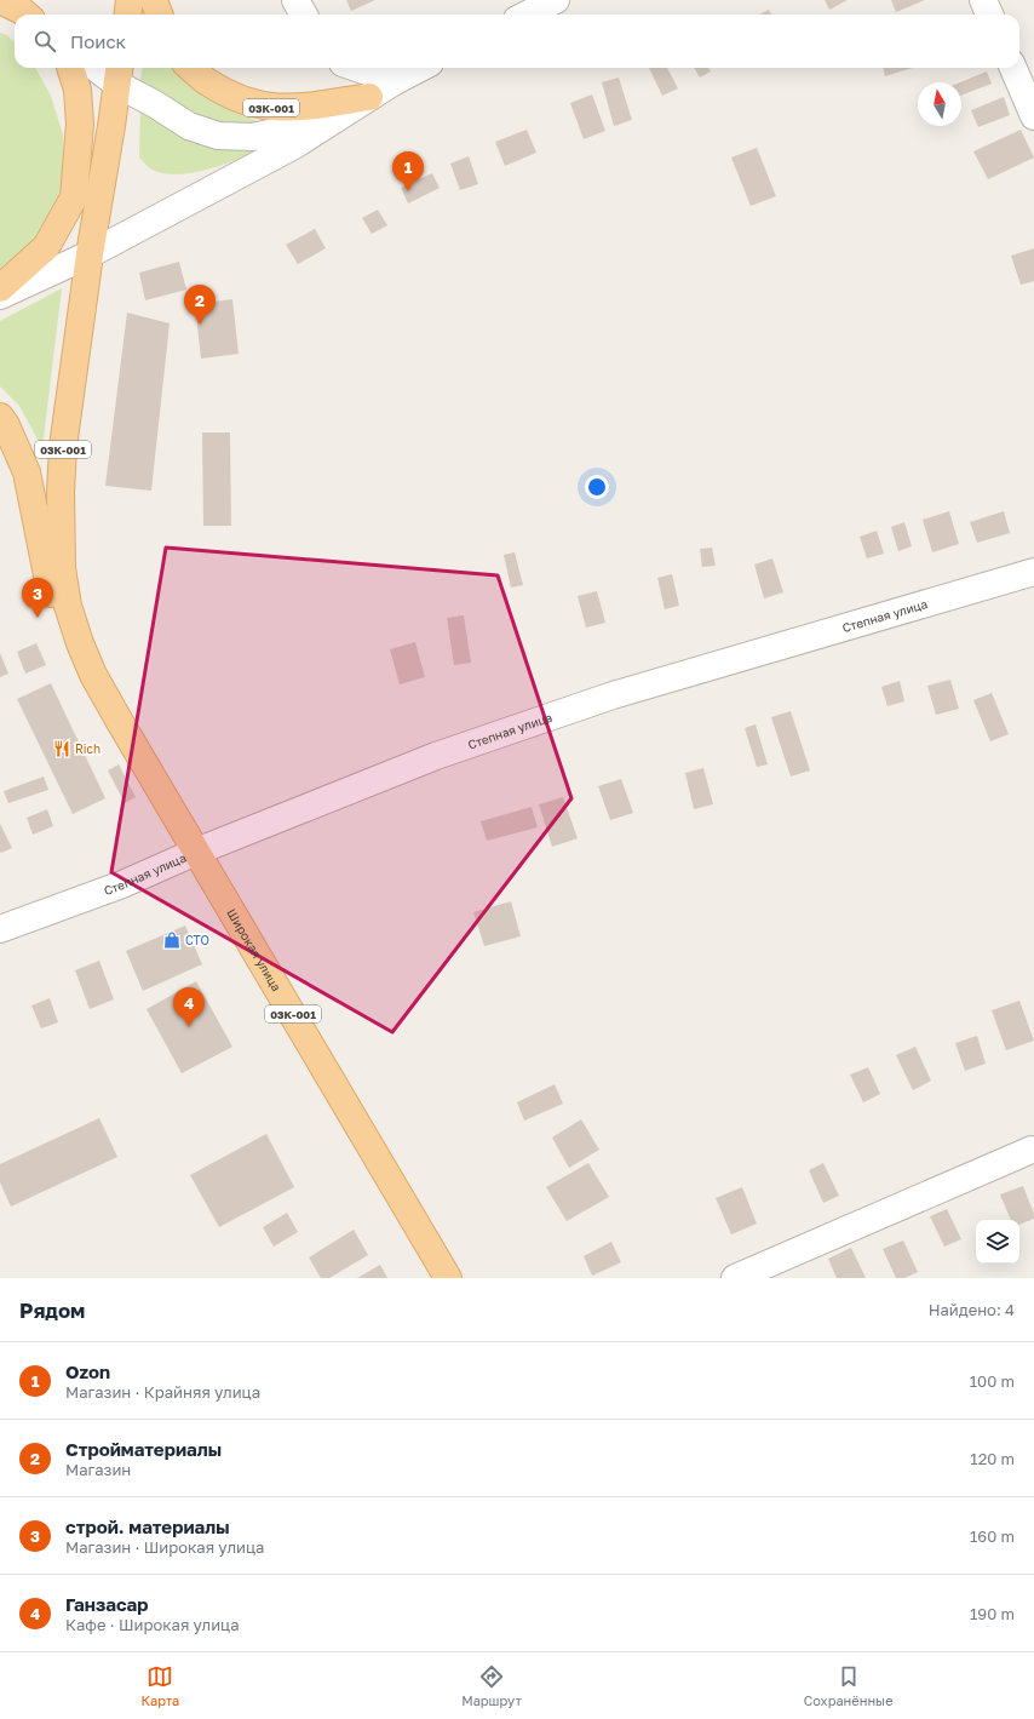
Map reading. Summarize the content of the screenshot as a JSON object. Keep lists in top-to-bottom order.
{
  "streets": {
    "main road": ["03К-001", "Широкая улица"],
    "street": ["Степная улица"]
  },
  "crossings": [
    ["03К-001", "Широкая улица"],
    ["Степная улица", "Широкая улица"]
  ],
  "places": {
    "restaurant": ["Rich"],
    "shop": ["СТО"]
  },
  "north": "top",
  "page": {
    "search": "Поиск",
    "pins": [
      "1",
      "2",
      "3",
      "4"
    ],
    "heading": ["Рядом", "Найдено: 4"],
    "list": [
      {
        "mark": "1",
        "name": "Ozon",
        "note": "Магазин · Крайняя улица",
        "value": "100 m"
      },
      {
        "mark": "2",
        "name": "Стройматериалы",
        "note": "Магазин",
        "value": "120 m"
      },
      {
        "mark": "3",
        "name": "строй. материалы",
        "note": "Магазин · Широкая улица",
        "value": "160 m"
      },
      {
        "mark": "4",
        "name": "Ганзасар",
        "note": "Кафе · Широкая улица",
        "value": "190 m"
      }
    ],
    "nav": ["Карта", "Маршрут", "Сохранённые"]
  }
}
